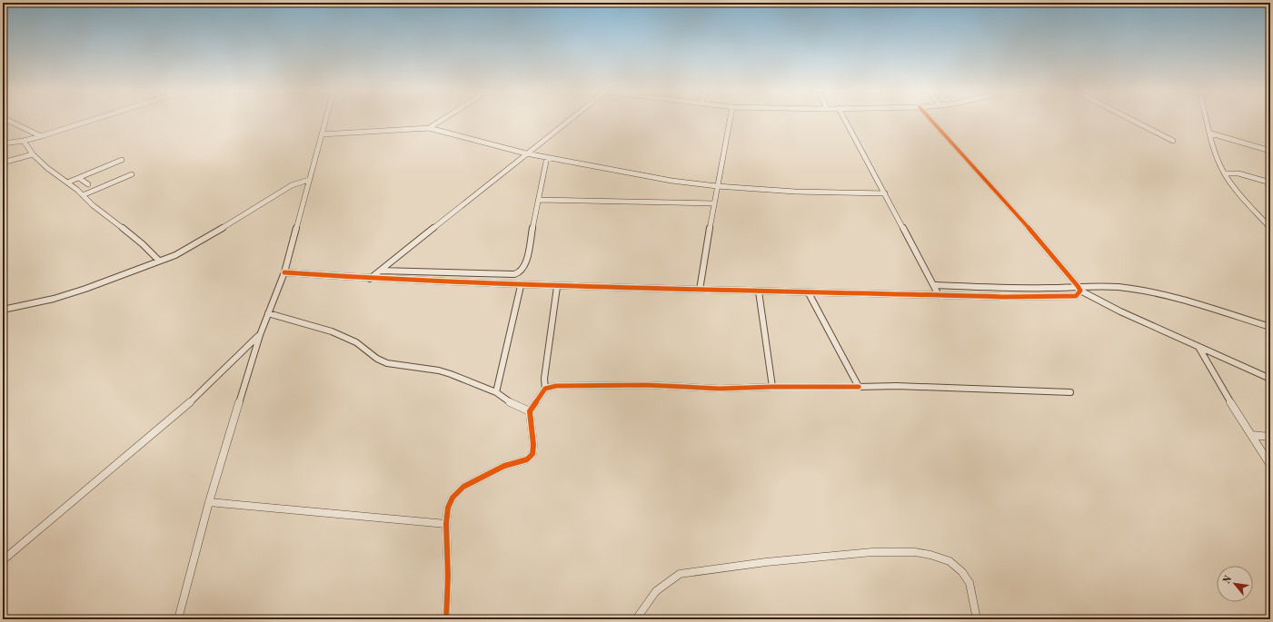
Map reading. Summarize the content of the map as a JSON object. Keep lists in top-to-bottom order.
{
  "north": "top left"
}
